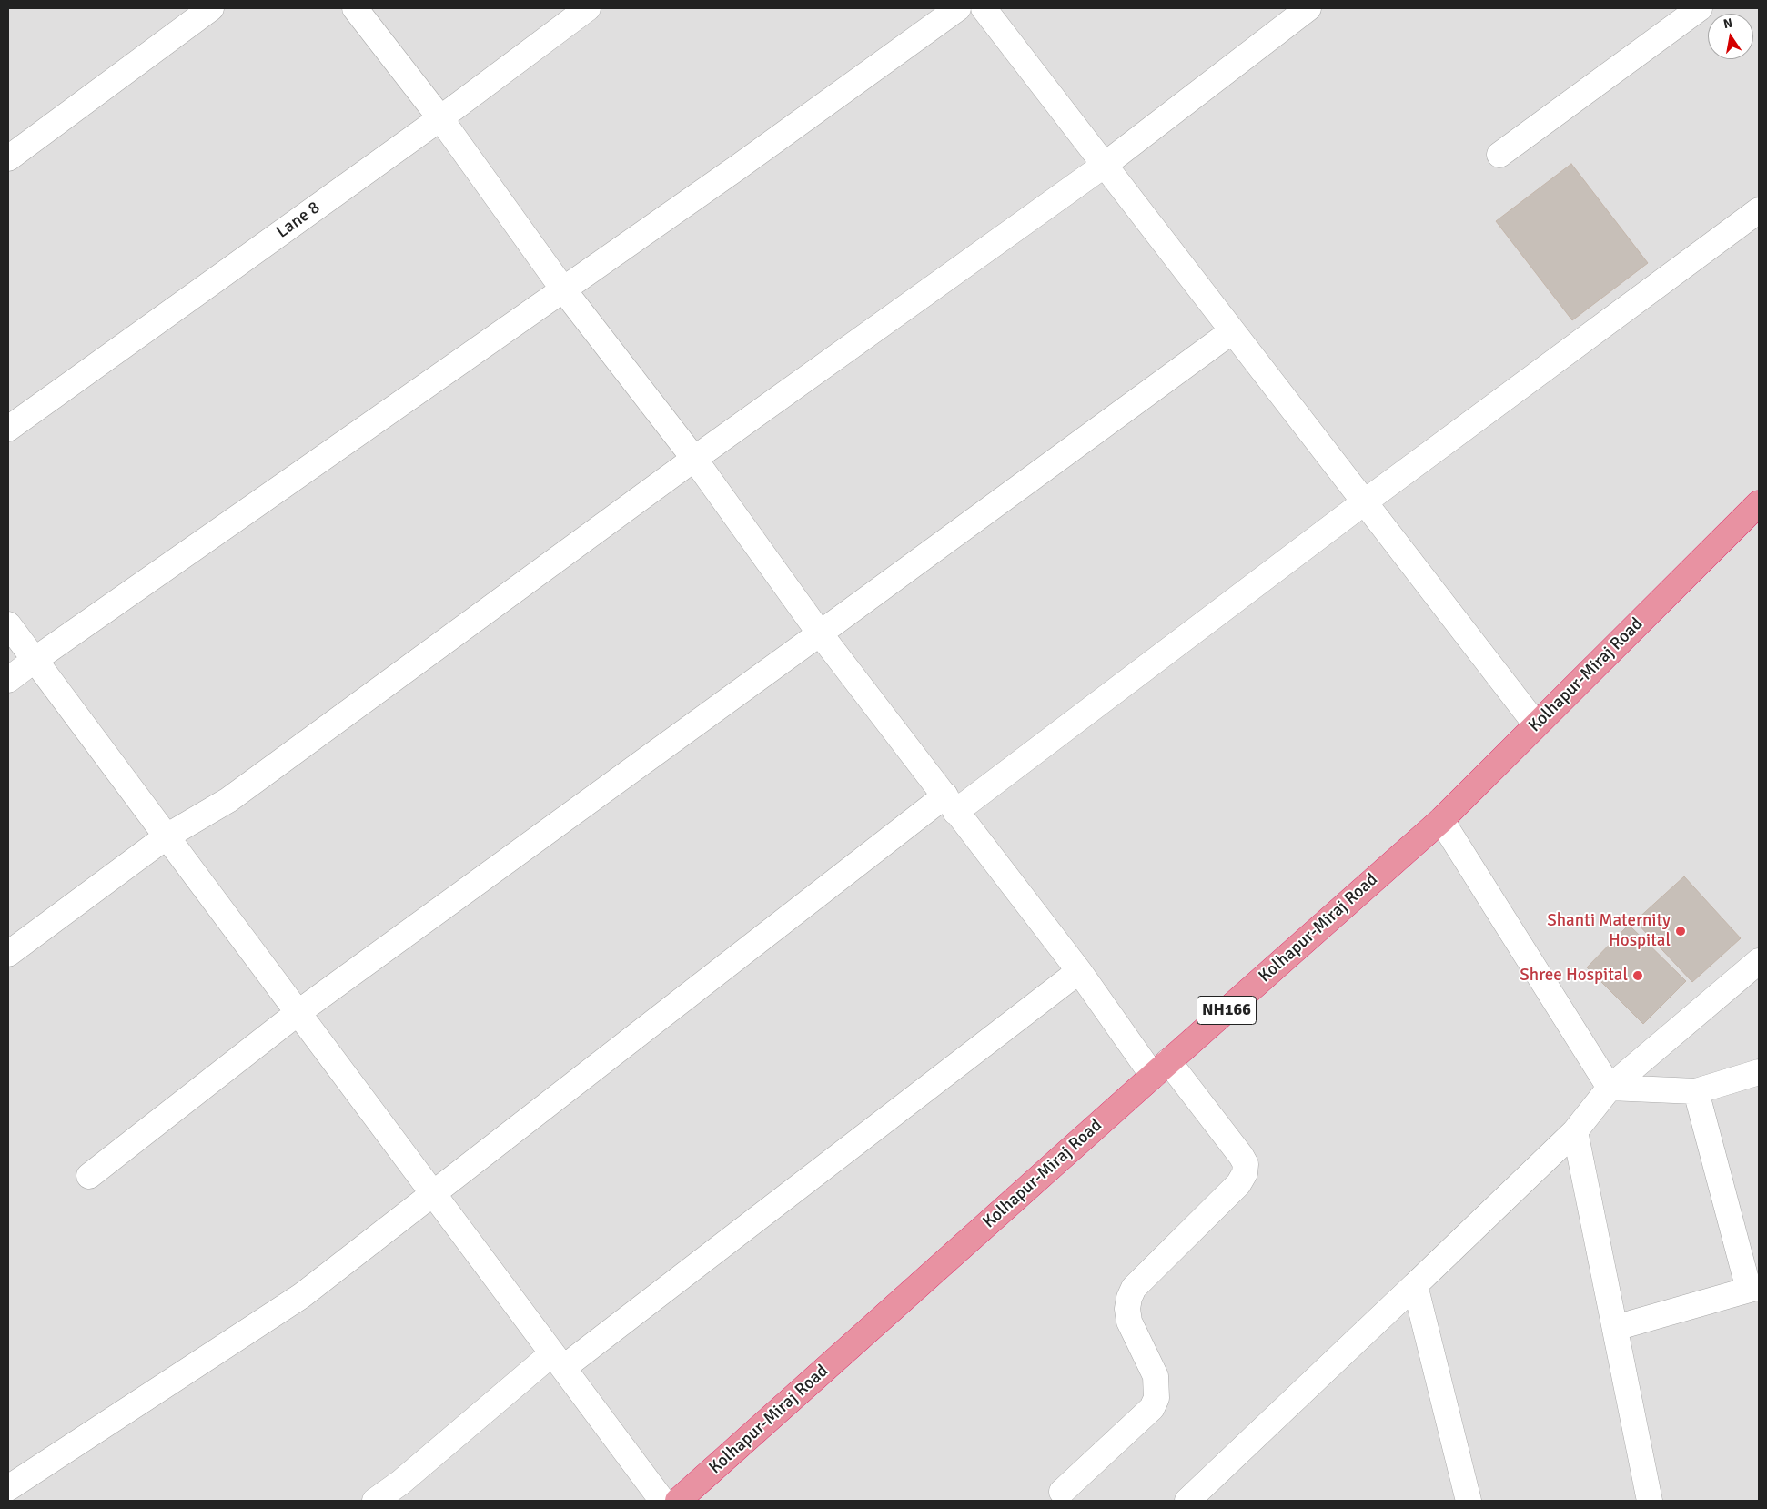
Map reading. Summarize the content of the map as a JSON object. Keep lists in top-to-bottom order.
{
  "streets": {
    "highway": ["Kolhapur-Miraj Road", "NH166"],
    "street": ["Lane 8"]
  },
  "places": ["Shanti Maternity Hospital", "Shree Hospital"],
  "north": "top"
}
